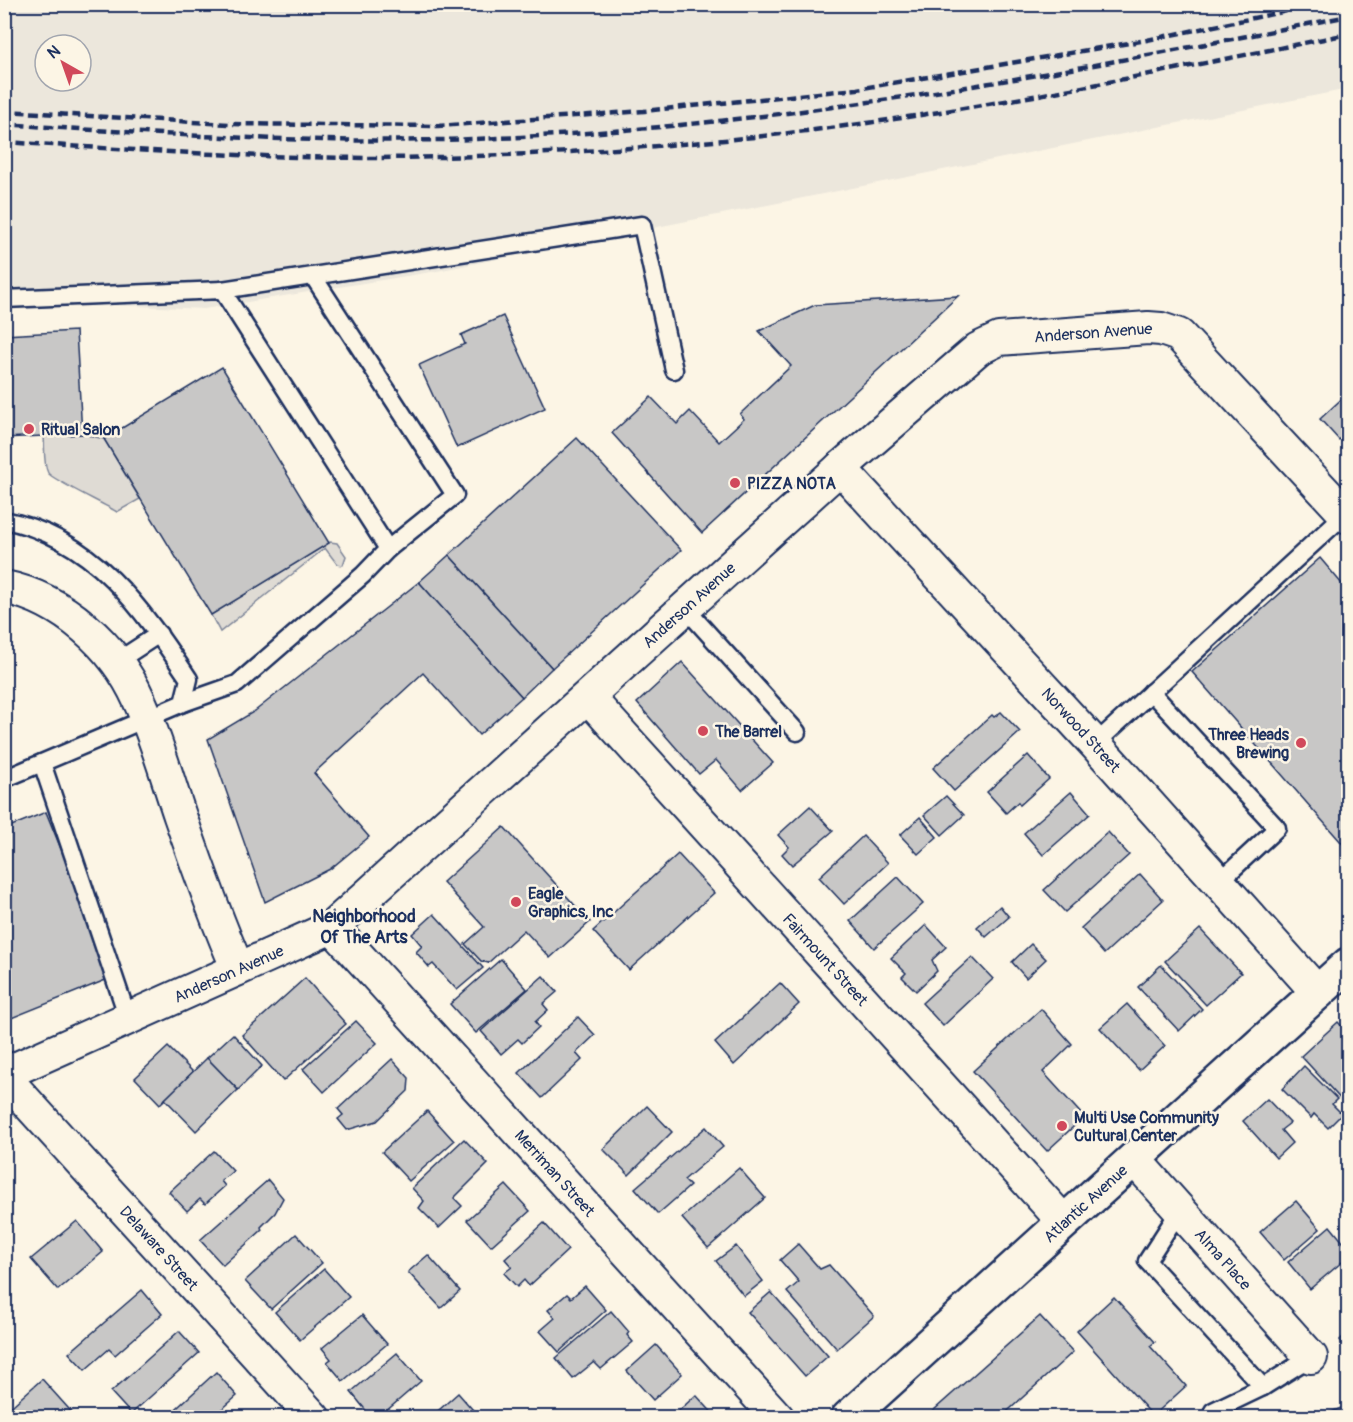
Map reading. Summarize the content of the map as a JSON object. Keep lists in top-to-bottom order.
{
  "streets": {
    "main road": ["Atlantic Avenue"],
    "street": [
      "Anderson Avenue",
      "Norwood Street",
      "Fairmount Street",
      "Merriman Street",
      "Delaware Street",
      "Alma Place"
    ]
  },
  "crossings": [
    ["Anderson Avenue", "Norwood Street"],
    ["Anderson Avenue", "Fairmount Street"],
    ["Anderson Avenue", "Merriman Street"],
    ["Anderson Avenue", "Delaware Street"],
    ["Norwood Street", "Atlantic Avenue"],
    ["Fairmount Street", "Atlantic Avenue"],
    ["Atlantic Avenue", "Alma Place"]
  ],
  "districts": ["Neighborhood Of The Arts"],
  "places": [
    "Ritual Salon",
    "PIZZA NOTA",
    "The Barrel",
    "Three Heads Brewing",
    "Eagle Graphics, Inc",
    "Multi Use Community Cultural Center"
  ],
  "north": "top left"
}
